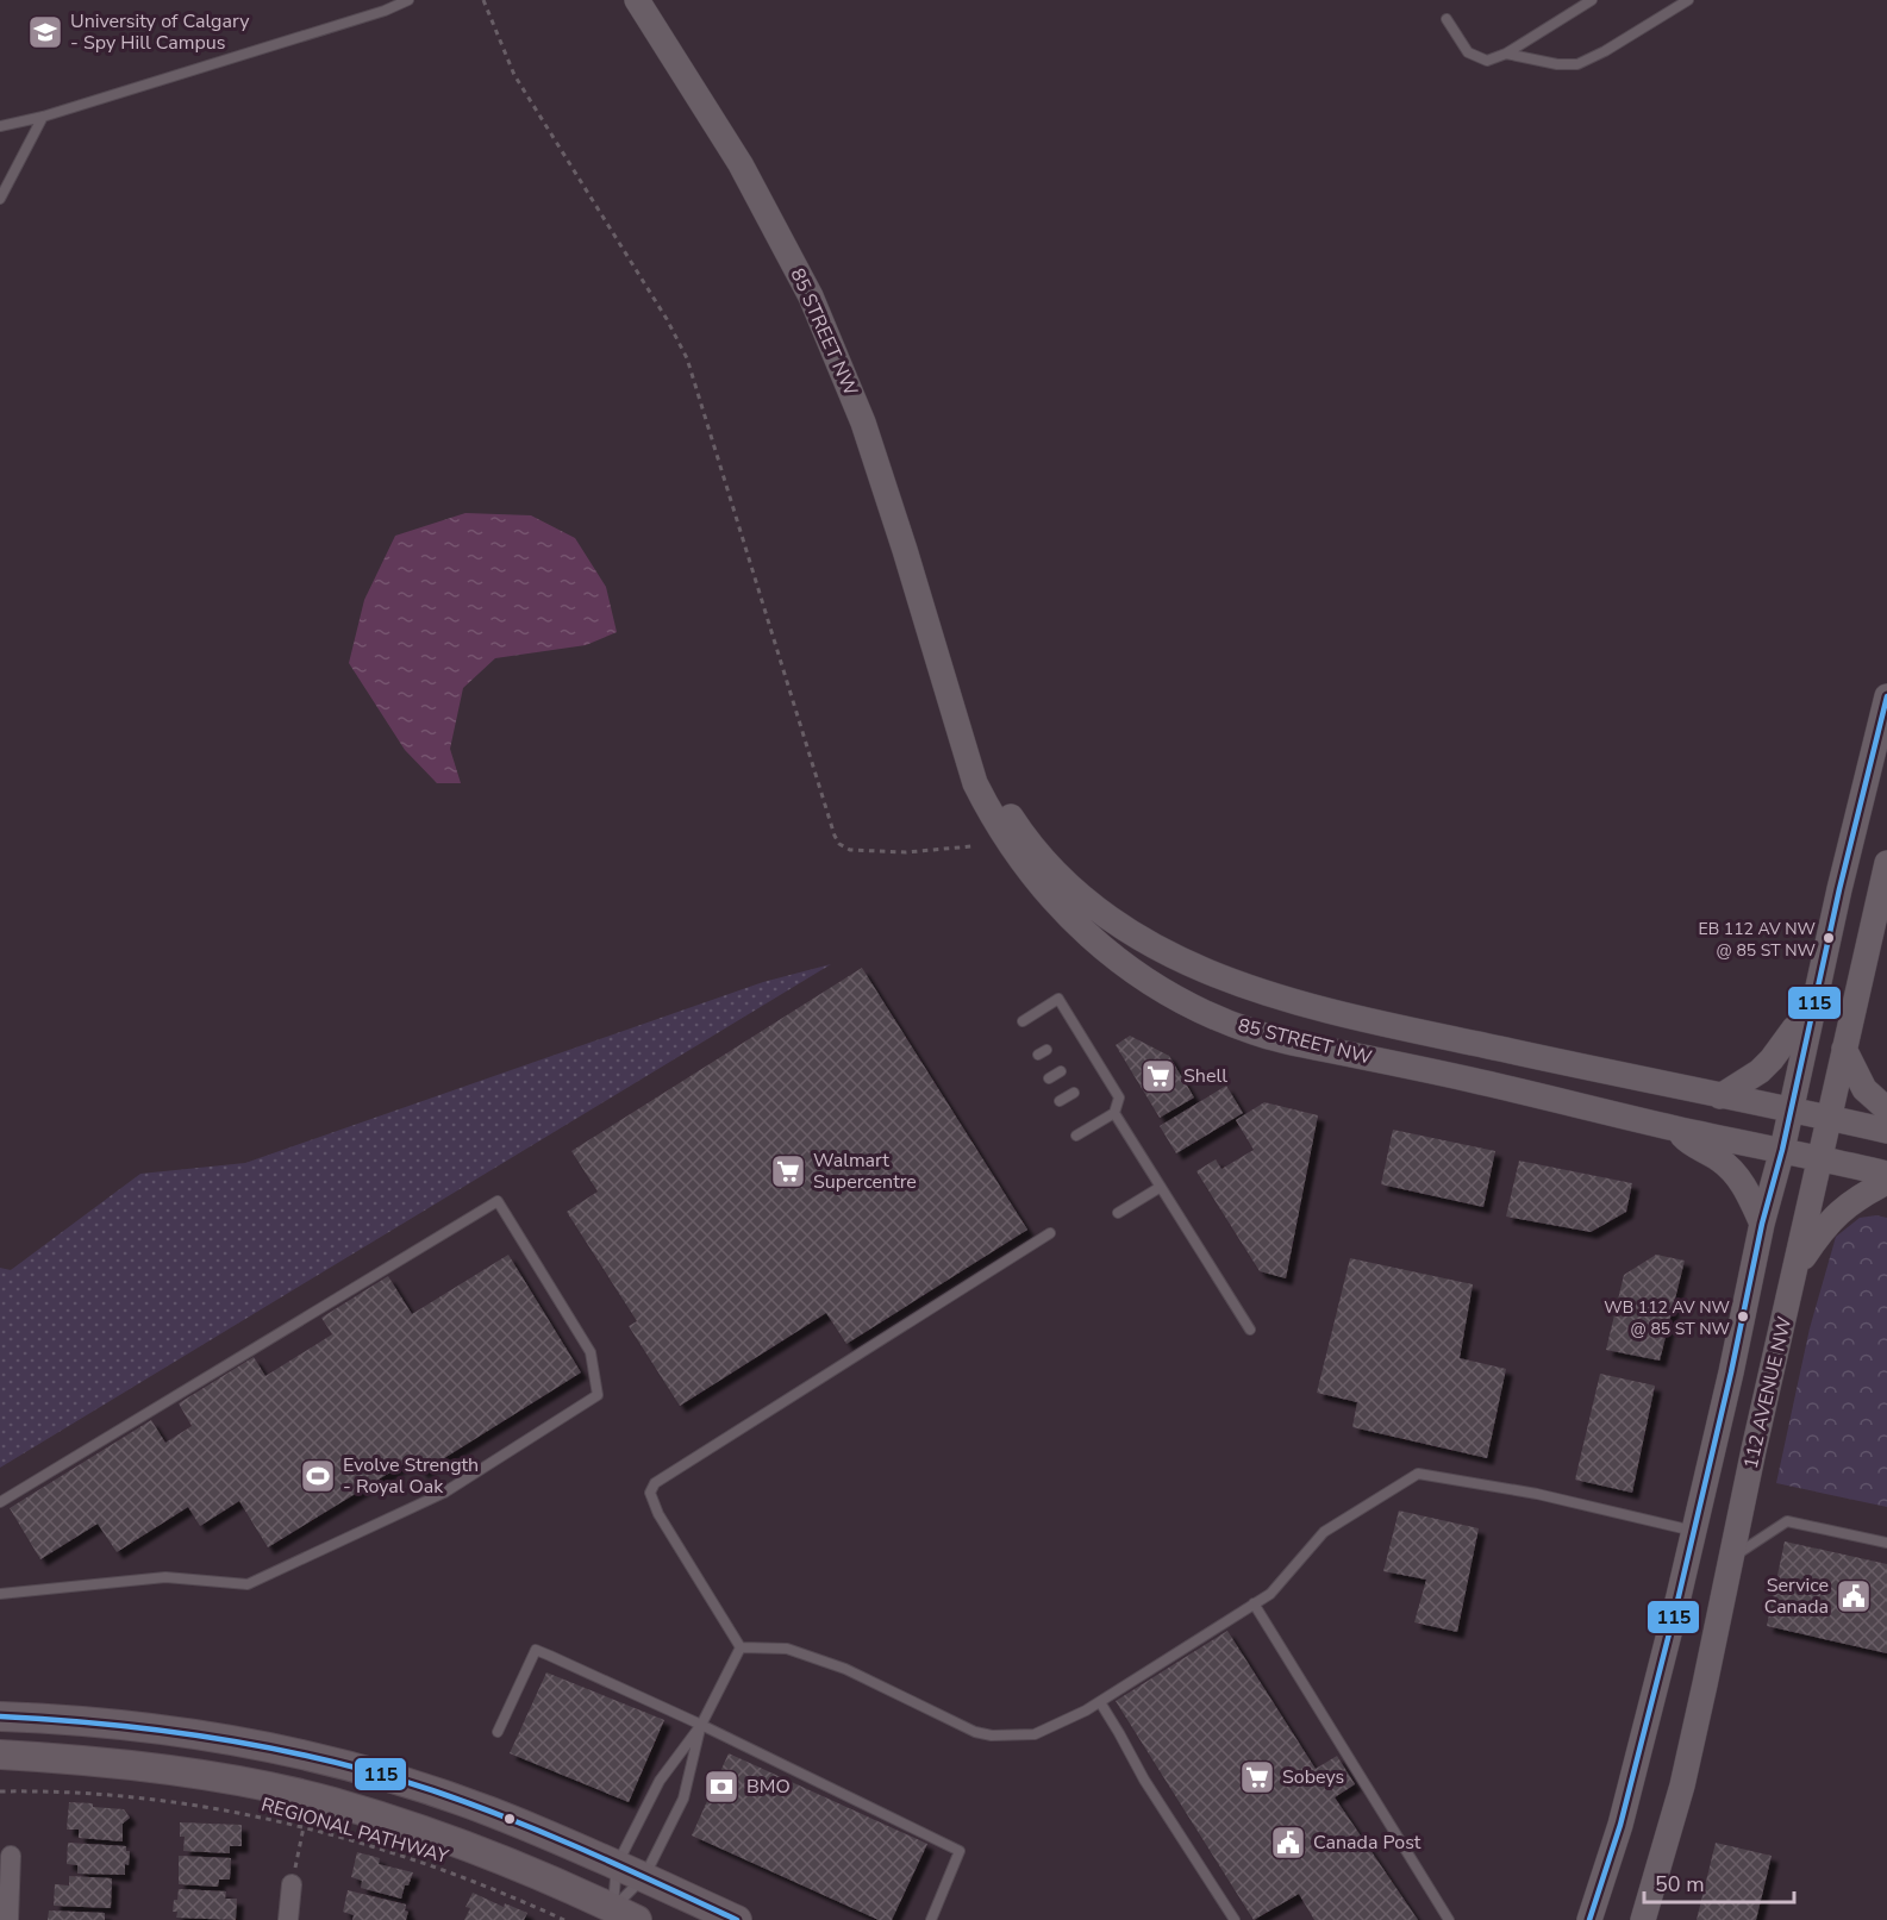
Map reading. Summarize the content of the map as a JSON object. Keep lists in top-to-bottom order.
{
  "streets": {
    "street": ["85 STREET NW", "112 AVENUE NW"],
    "path": ["REGIONAL PATHWAY"]
  },
  "crossings": [
    ["85 STREET NW", "112 AVENUE NW"]
  ],
  "places": {
    "school or university": ["University of Calgary - Spy Hill Campus"],
    "other": ["EB 112 AV NW @ 85 ST NW", "WB 112 AV NW @ 85 ST NW"],
    "supermarket": ["Shell", "Walmart Supercentre", "Sobeys"],
    "sports": ["Evolve Strength - Royal Oak"],
    "public building": ["Service Canada", "Canada Post"],
    "bank": ["BMO"]
  },
  "lines": ["transit line 115"],
  "scale_bar": "50 m"
}
